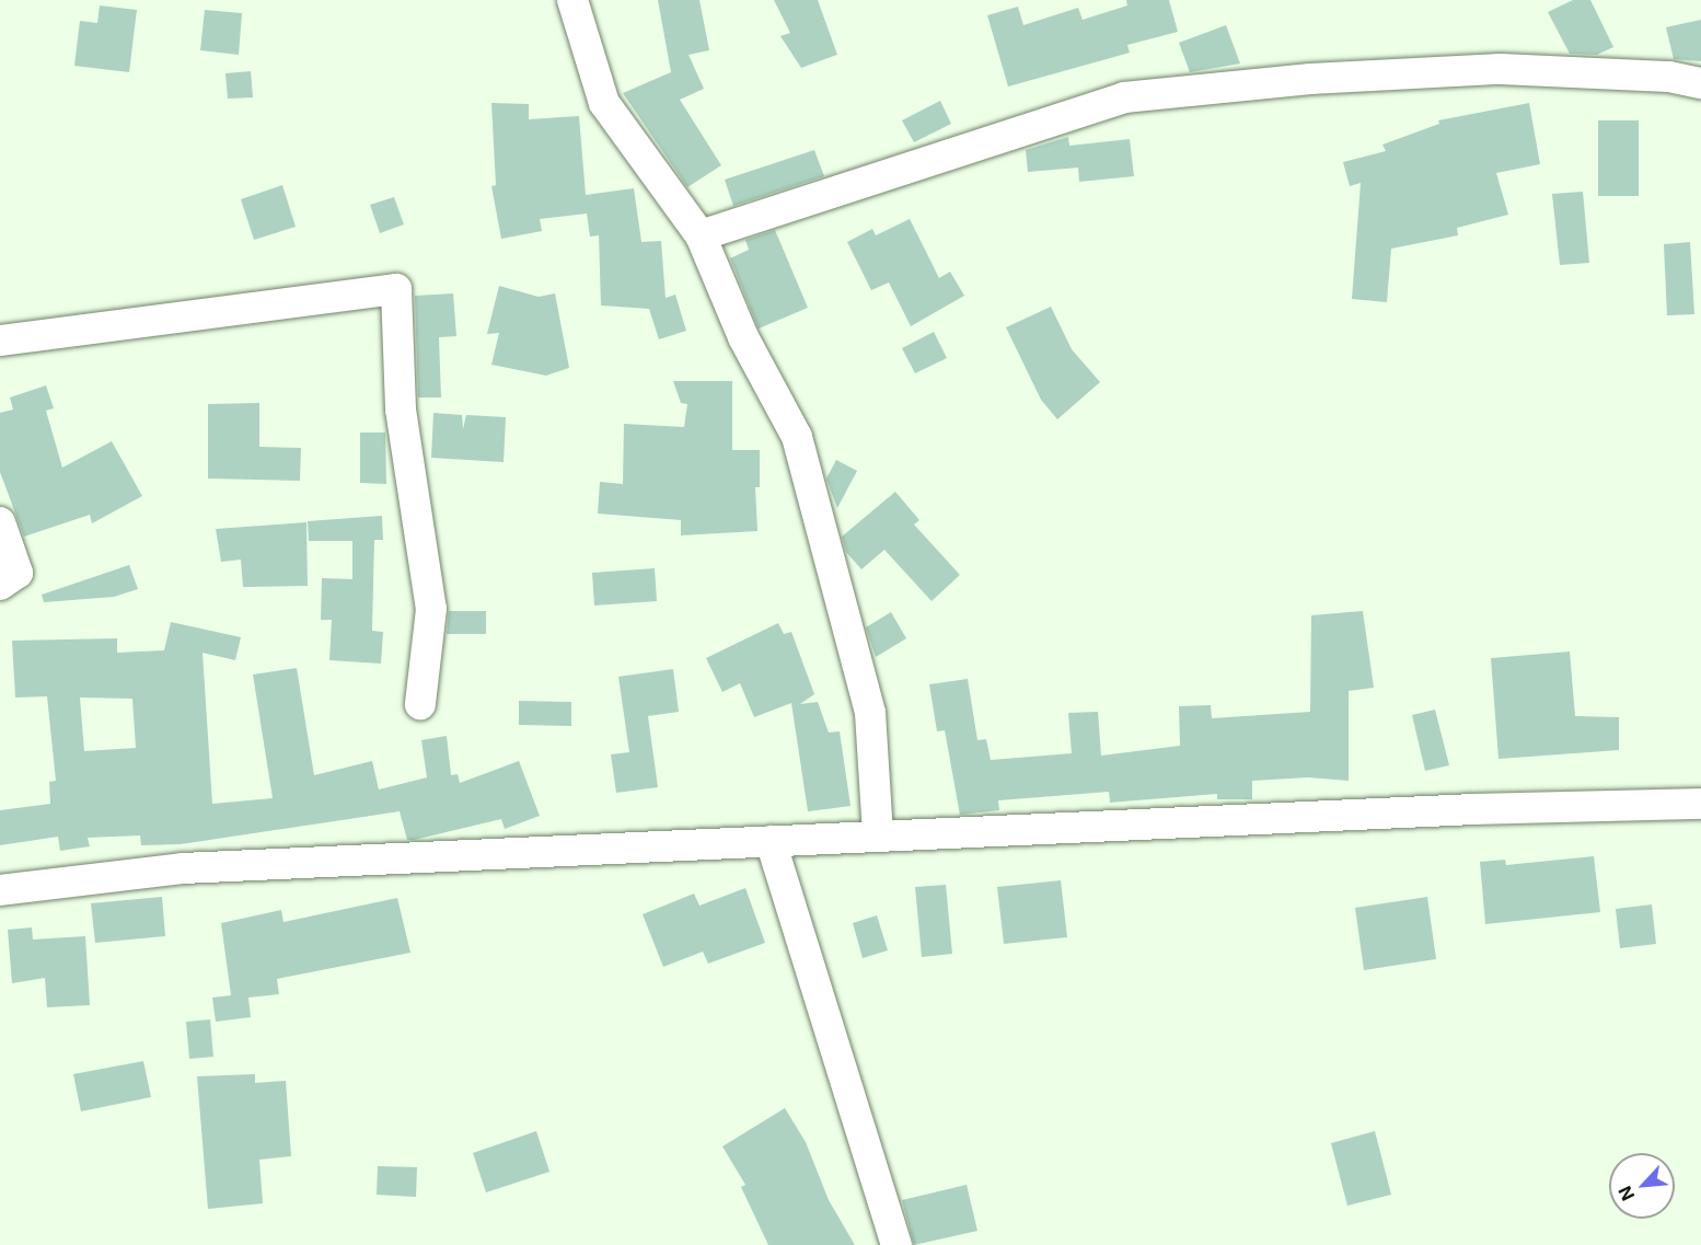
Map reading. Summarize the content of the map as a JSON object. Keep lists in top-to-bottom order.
{
  "north": "bottom left"
}
